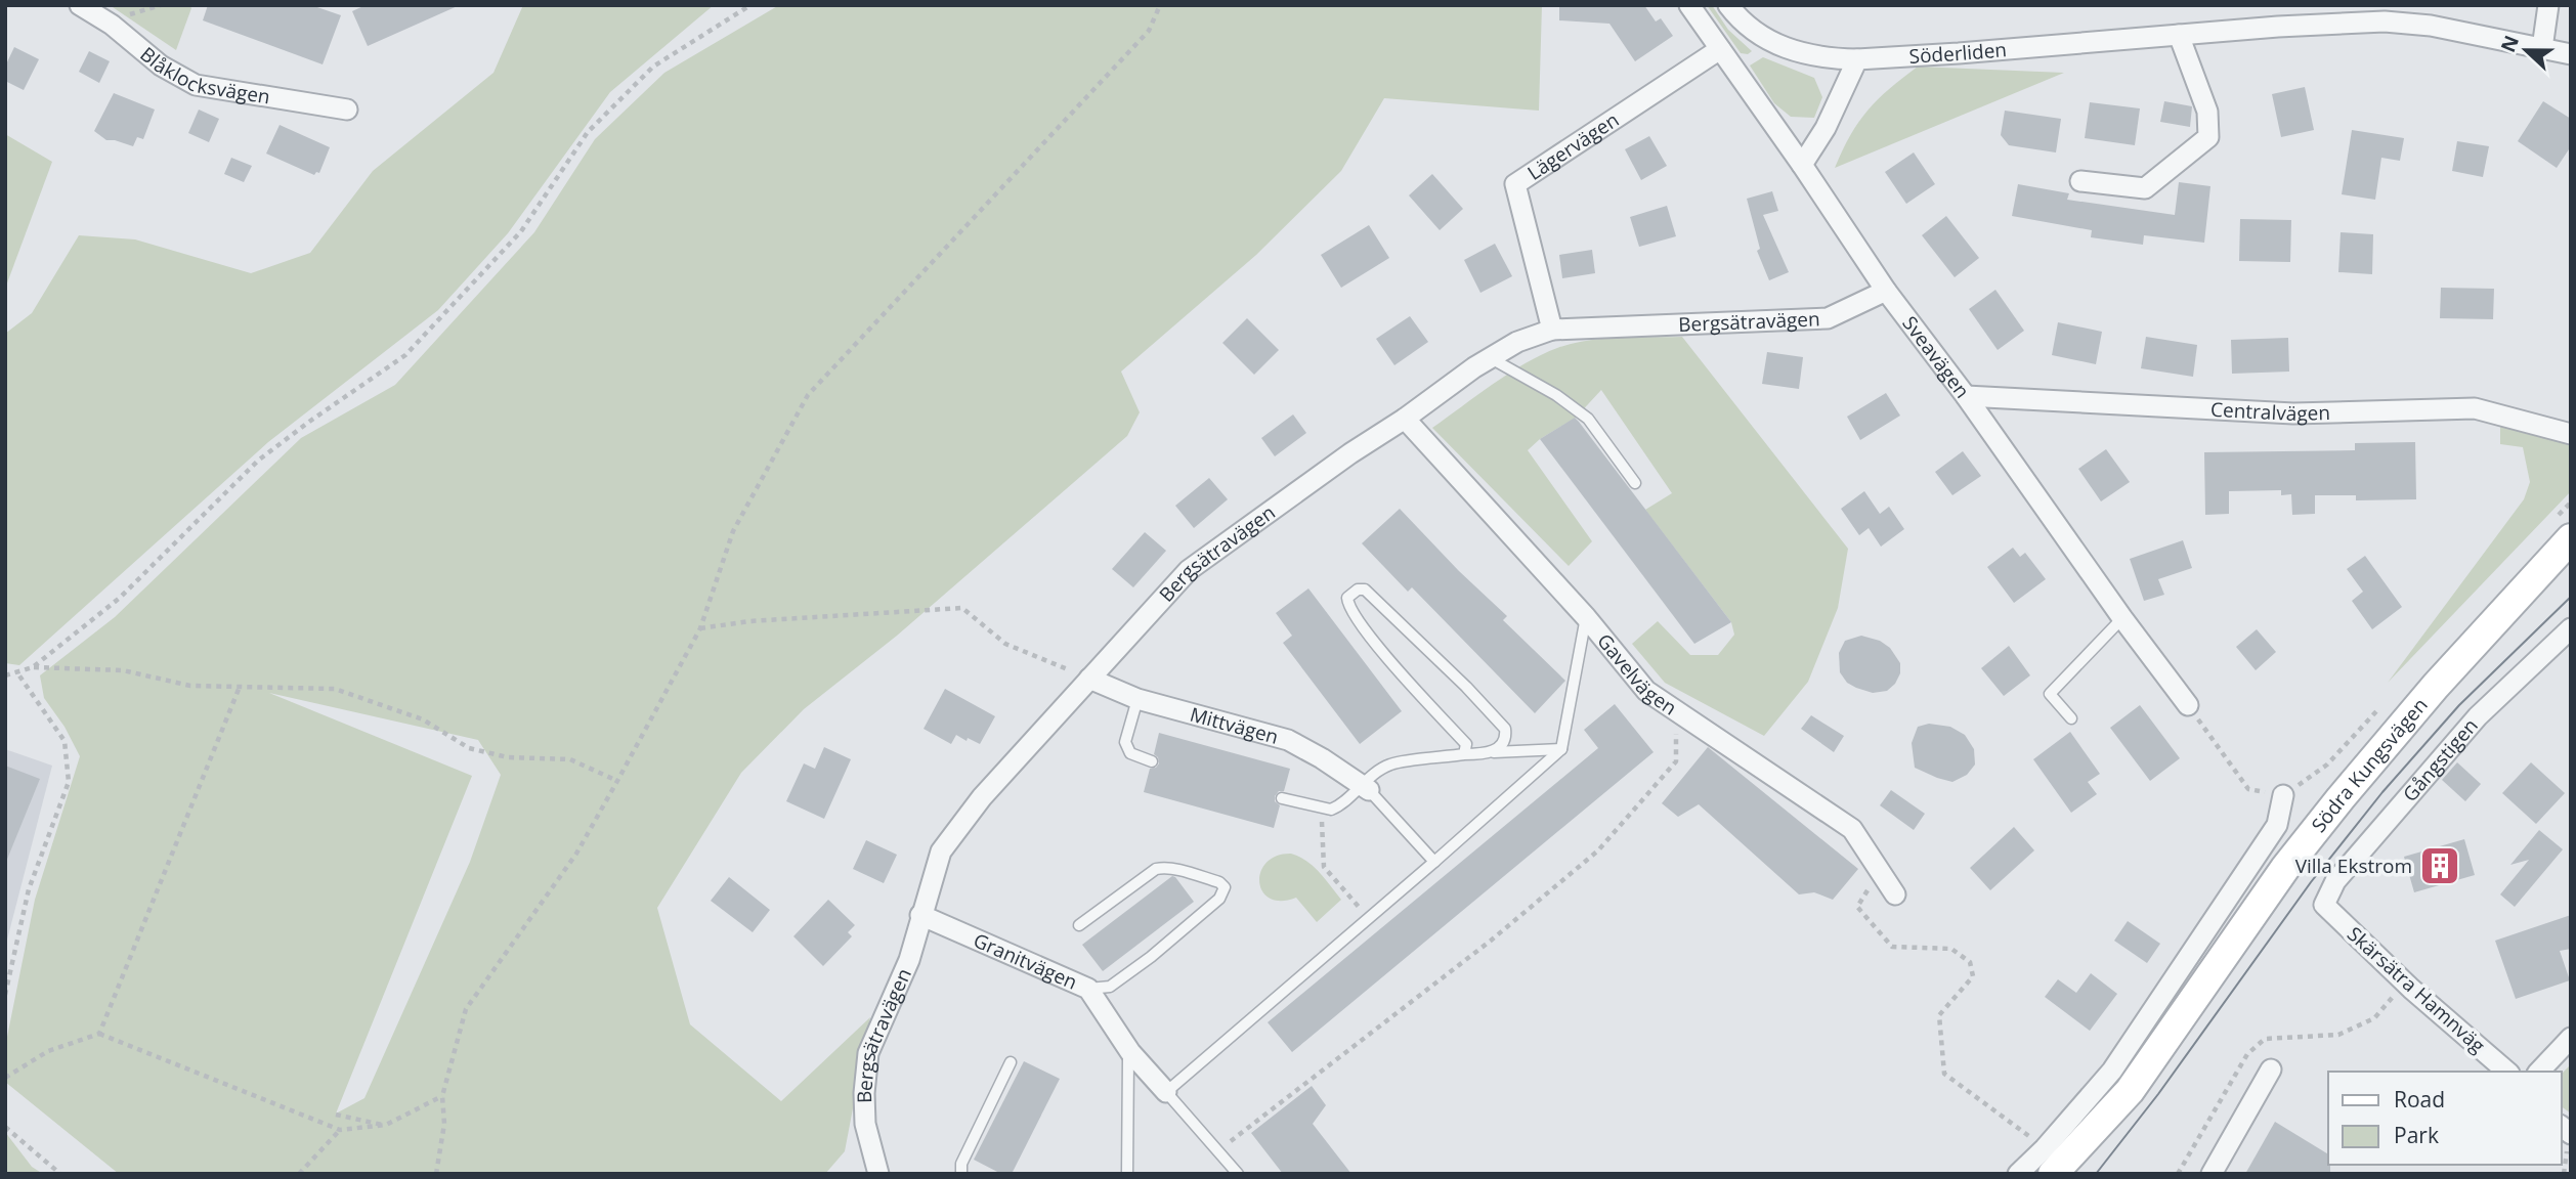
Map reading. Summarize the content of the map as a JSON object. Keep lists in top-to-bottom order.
{
  "streets": {
    "main road": ["Södra Kungsvägen"],
    "street": [
      "Söderliden",
      "Blåklocksvägen",
      "Lägervägen",
      "Bergsätravägen",
      "Sveavägen",
      "Centralvägen",
      "Gavelvägen",
      "Mittvägen",
      "Gångstigen",
      "Granitvägen",
      "Skärsätra Hamnväg"
    ]
  },
  "crossings": [
    ["Lägervägen", "Bergsätravägen"],
    ["Lägervägen", "Sveavägen"],
    ["Bergsätravägen", "Sveavägen"],
    ["Bergsätravägen", "Gavelvägen"],
    ["Bergsätravägen", "Mittvägen"],
    ["Bergsätravägen", "Granitvägen"],
    ["Sveavägen", "Centralvägen"],
    ["Gångstigen", "Skärsätra Hamnväg"]
  ],
  "places": {
    "building": ["Villa Ekstrom"]
  },
  "legend": ["Road", "Park"],
  "north": "left"
}
